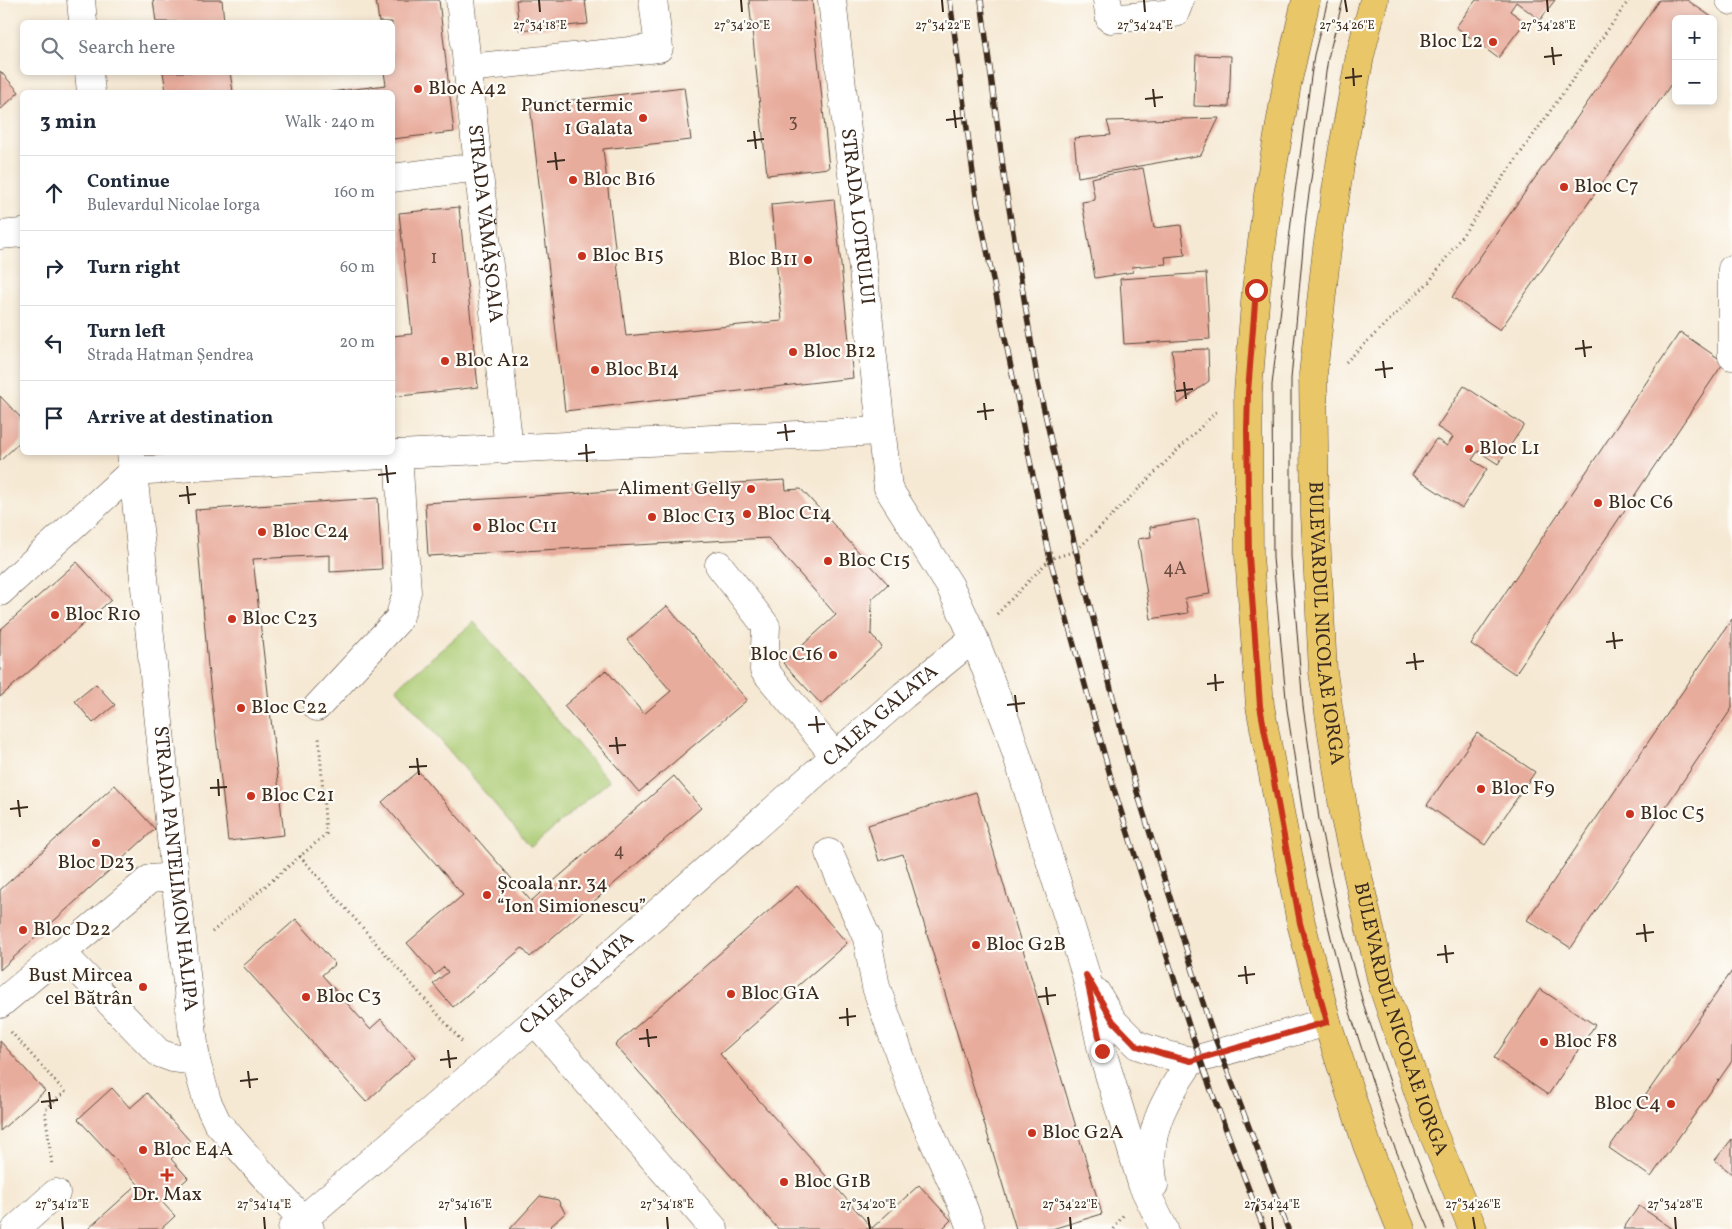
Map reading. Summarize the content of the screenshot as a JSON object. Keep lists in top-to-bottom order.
{
  "streets": {
    "main road": ["BULEVARDUL NICOLAE IORGA"],
    "street": [
      "STRADA LOTRULUI",
      "STRADA VĂMĂȘOAIA",
      "CALEA GALATA",
      "STRADA PANTELIMON HALIPA"
    ]
  },
  "crossings": [
    ["STRADA LOTRULUI", "CALEA GALATA"],
    ["CALEA GALATA", "STRADA PANTELIMON HALIPA"]
  ],
  "places": {
    "other": [
      "Bloc L2",
      "Bloc A42",
      "Punct termic 1 Galata",
      "Bloc B16",
      "Bloc C7",
      "Bloc B15",
      "Bloc B11",
      "Bloc B12",
      "Bloc A12",
      "Bloc B14",
      "Bloc L1",
      "Aliment Gelly",
      "Bloc C6",
      "Bloc C14",
      "Bloc C13",
      "Bloc C11",
      "Bloc C24",
      "Bloc C15",
      "Bloc R10",
      "Bloc C23",
      "Bloc C16",
      "Bloc C22",
      "Bloc F9",
      "Bloc C21",
      "Bloc C5",
      "Bloc D23",
      "Școala nr. 34 “Ion Simionescu”",
      "Bloc D22",
      "Bloc G2B",
      "Bust Mircea cel Bătrân",
      "Bloc G1A",
      "Bloc C3",
      "Bloc F8",
      "Bloc C4",
      "Bloc G2A",
      "Bloc E4A",
      "Bloc G1B"
    ],
    "health": ["Dr. Max"]
  },
  "house_numbers": [
    "3",
    "1",
    "4A",
    "4"
  ],
  "page": {
    "map_buttons": ["+", "−"],
    "search": "Search here",
    "heading": ["3 min", "Walk · 240 m"],
    "list": [
      ["Continue", "Bulevardul Nicolae Iorga", "160 m"],
      ["Turn right", "60 m"],
      ["Turn left", "Strada Hatman Șendrea", "20 m"],
      "Arrive at destination"
    ]
  },
  "coordinates": [
    "27°34'18\"E",
    "27°34'20\"E",
    "27°34'22\"E",
    "27°34'24\"E",
    "27°34'26\"E",
    "27°34'28\"E",
    "27°34'12\"E",
    "27°34'14\"E",
    "27°34'16\"E"
  ]
}
